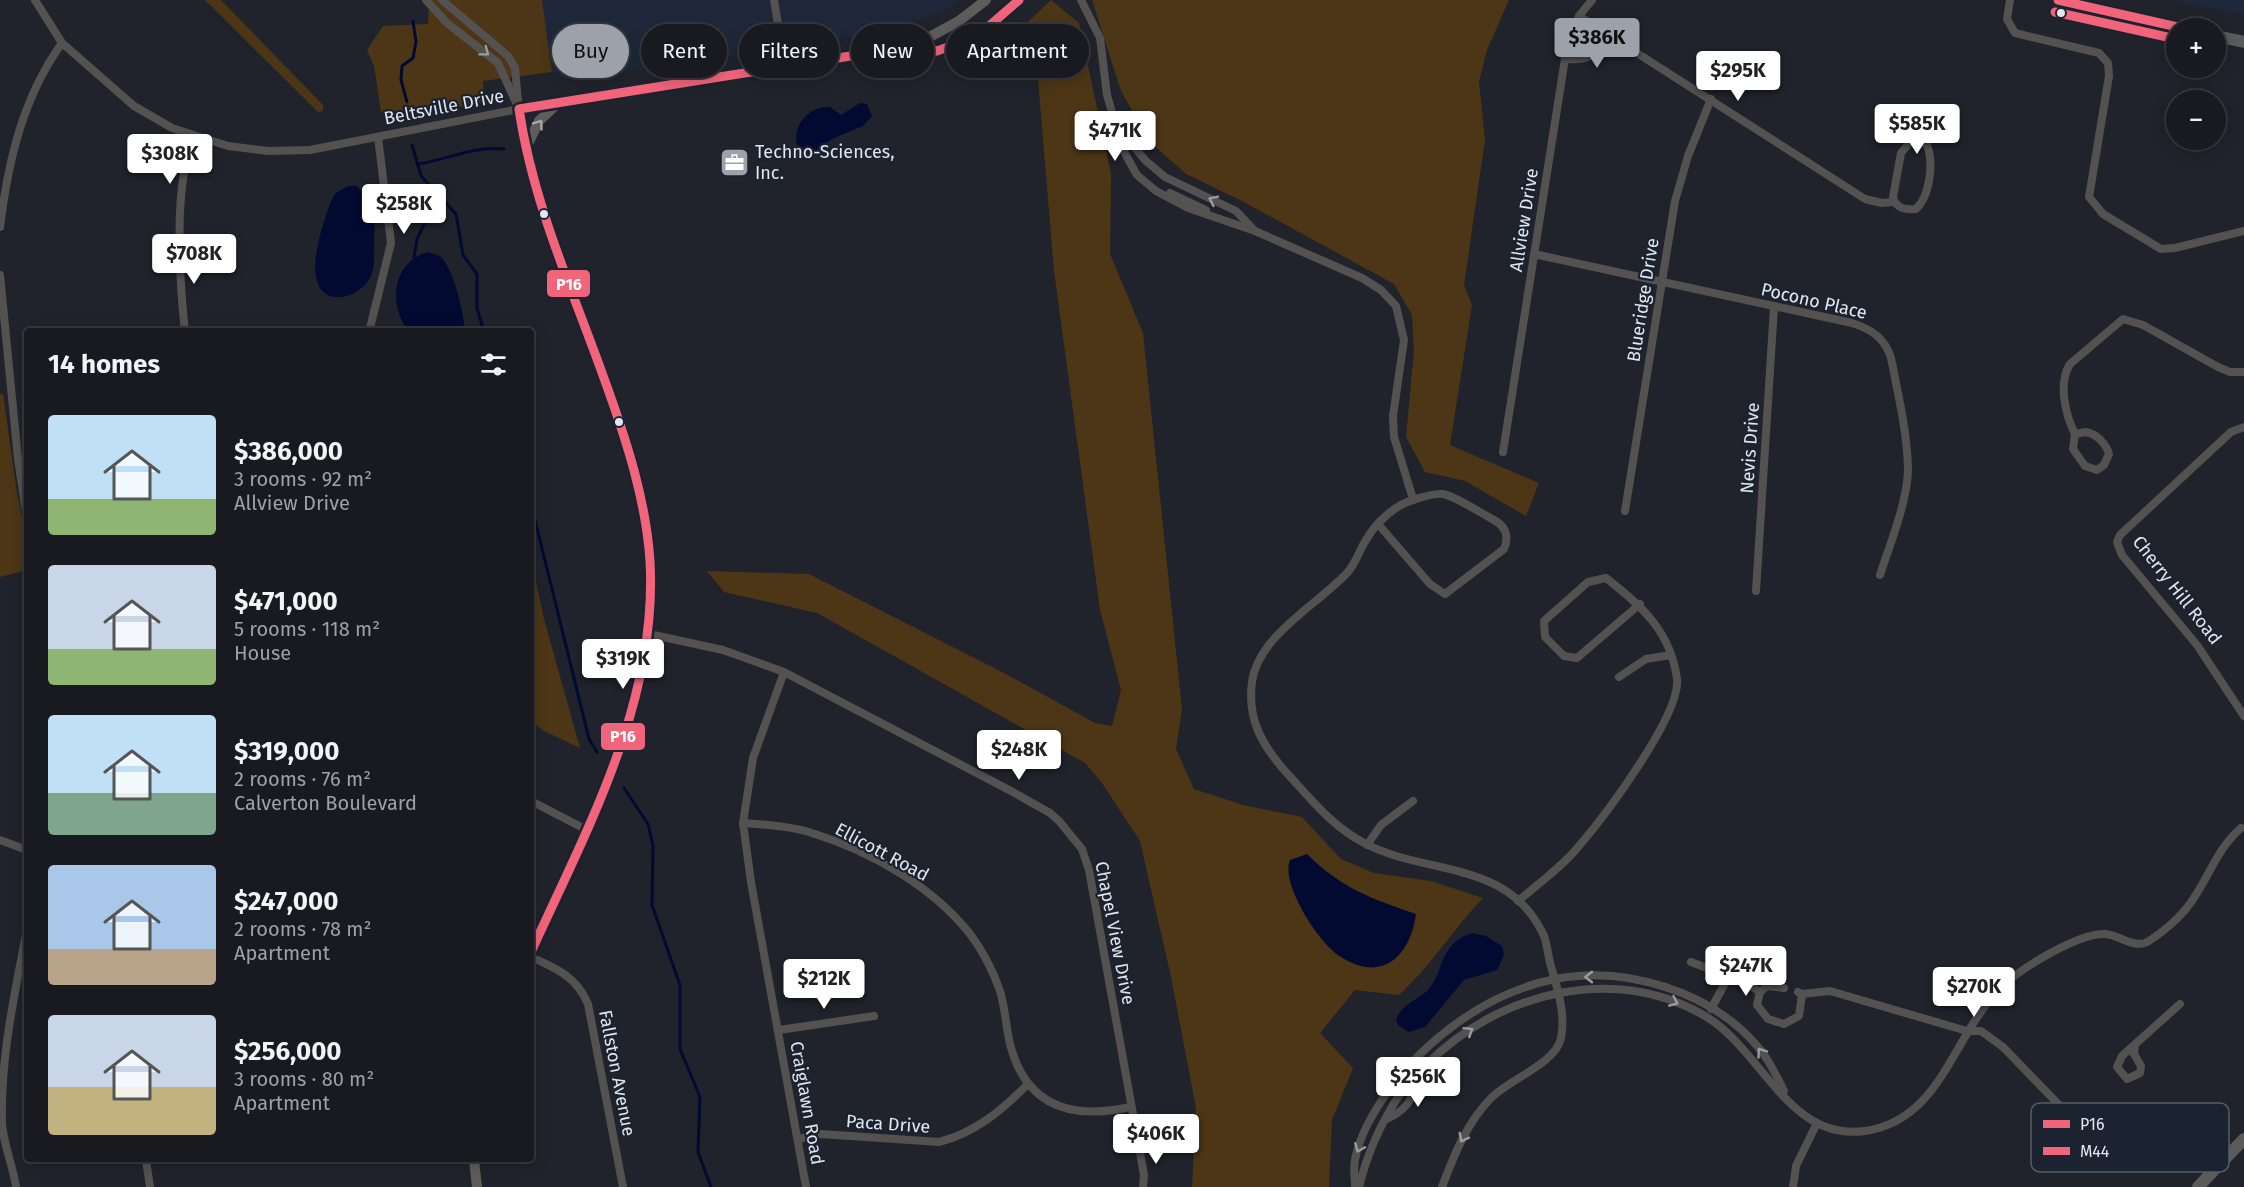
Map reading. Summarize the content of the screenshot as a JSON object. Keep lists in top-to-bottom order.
{
  "streets": {
    "street": [
      "Beltsville Drive",
      "Allview Drive",
      "Blueridge Drive",
      "Pocono Place",
      "Nevis Drive",
      "Cherry Hill Road",
      "Ellicott Road",
      "Chapel View Drive",
      "Fallston Avenue",
      "Craiglawn Road",
      "Paca Drive"
    ]
  },
  "crossings": [
    ["Allview Drive", "Pocono Place"],
    ["Blueridge Drive", "Pocono Place"],
    ["Pocono Place", "Nevis Drive"],
    ["Ellicott Road", "Chapel View Drive"],
    ["Ellicott Road", "Craiglawn Road"],
    ["Ellicott Road", "Paca Drive"],
    ["Chapel View Drive", "Craiglawn Road"],
    ["Craiglawn Road", "Paca Drive"]
  ],
  "places": {
    "office": ["Techno-Sciences, Inc."]
  },
  "lines": ["transit line P16", "transit line M44"],
  "legend": ["P16", "M44"],
  "page": {
    "map_buttons": ["+", "−"],
    "price": [
      "$386K",
      "$295K",
      "$585K",
      "$471K",
      "$308K",
      "$258K",
      "$708K",
      "$319K",
      "$248K",
      "$247K",
      "$212K",
      "$270K",
      "$256K",
      "$406K"
    ],
    "chip": [
      "Buy",
      "Rent",
      "Filters",
      "New",
      "Apartment"
    ],
    "heading": "14 homes",
    "list": [
      {
        "name": "$386,000",
        "note": "3 rooms · 92 m² · Allview Drive"
      },
      {
        "name": "$471,000",
        "note": "5 rooms · 118 m² · House"
      },
      {
        "name": "$319,000",
        "note": "2 rooms · 76 m² · Calverton Boulevard"
      },
      {
        "name": "$247,000",
        "note": "2 rooms · 78 m² · Apartment"
      },
      {
        "name": "$256,000",
        "note": "3 rooms · 80 m² · Apartment"
      }
    ]
  }
}
